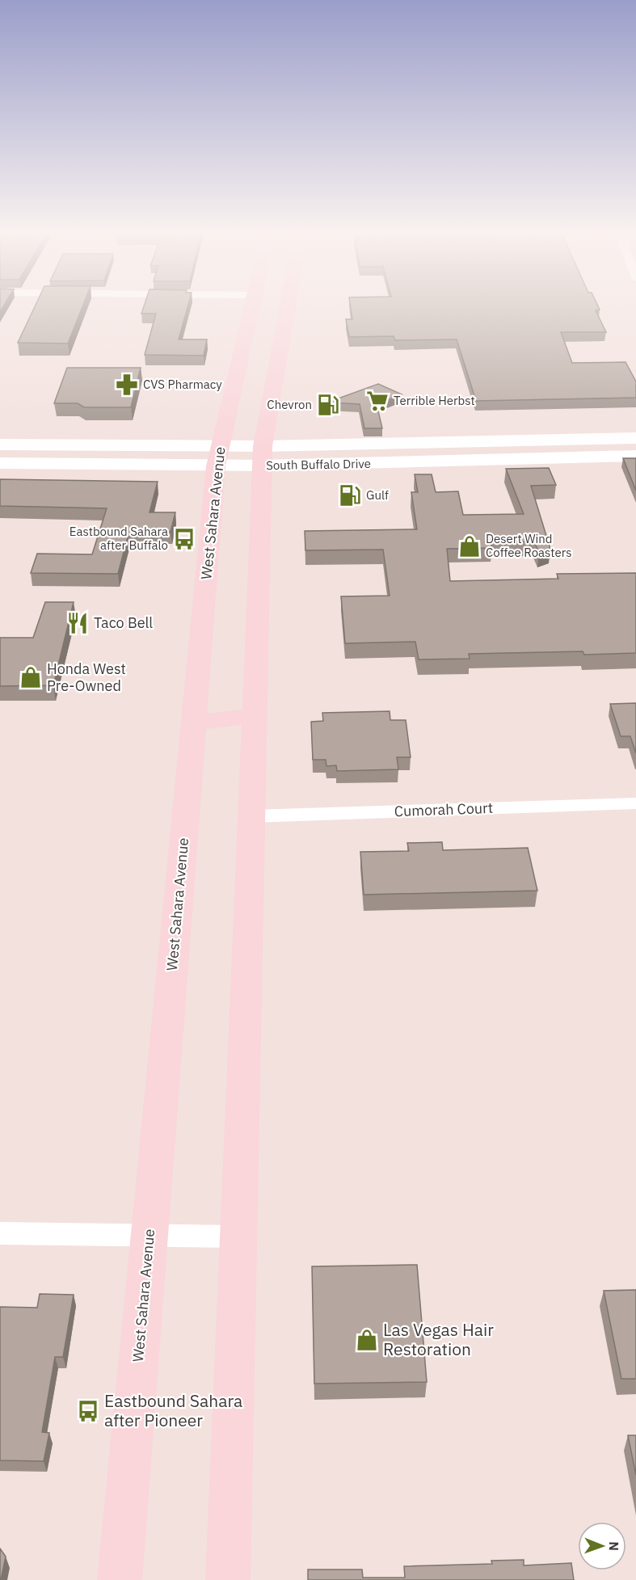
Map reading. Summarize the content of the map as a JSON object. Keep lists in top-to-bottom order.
{
  "streets": {
    "main road": ["South Buffalo Drive", "West Sahara Avenue"],
    "street": ["Cumorah Court"]
  },
  "crossings": [
    ["South Buffalo Drive", "West Sahara Avenue"],
    ["West Sahara Avenue", "Cumorah Court"]
  ],
  "places": {
    "pharmacy": ["CVS Pharmacy"],
    "supermarket": ["Terrible Herbst"],
    "fuel station": ["Chevron", "Gulf"],
    "bus stop": ["Eastbound Sahara after Buffalo", "Eastbound Sahara after Pioneer"],
    "shop": ["Desert Wind Coffee Roasters", "Honda West Pre-Owned", "Las Vegas Hair Restoration"],
    "restaurant": ["Taco Bell"]
  },
  "north": "right"
}
